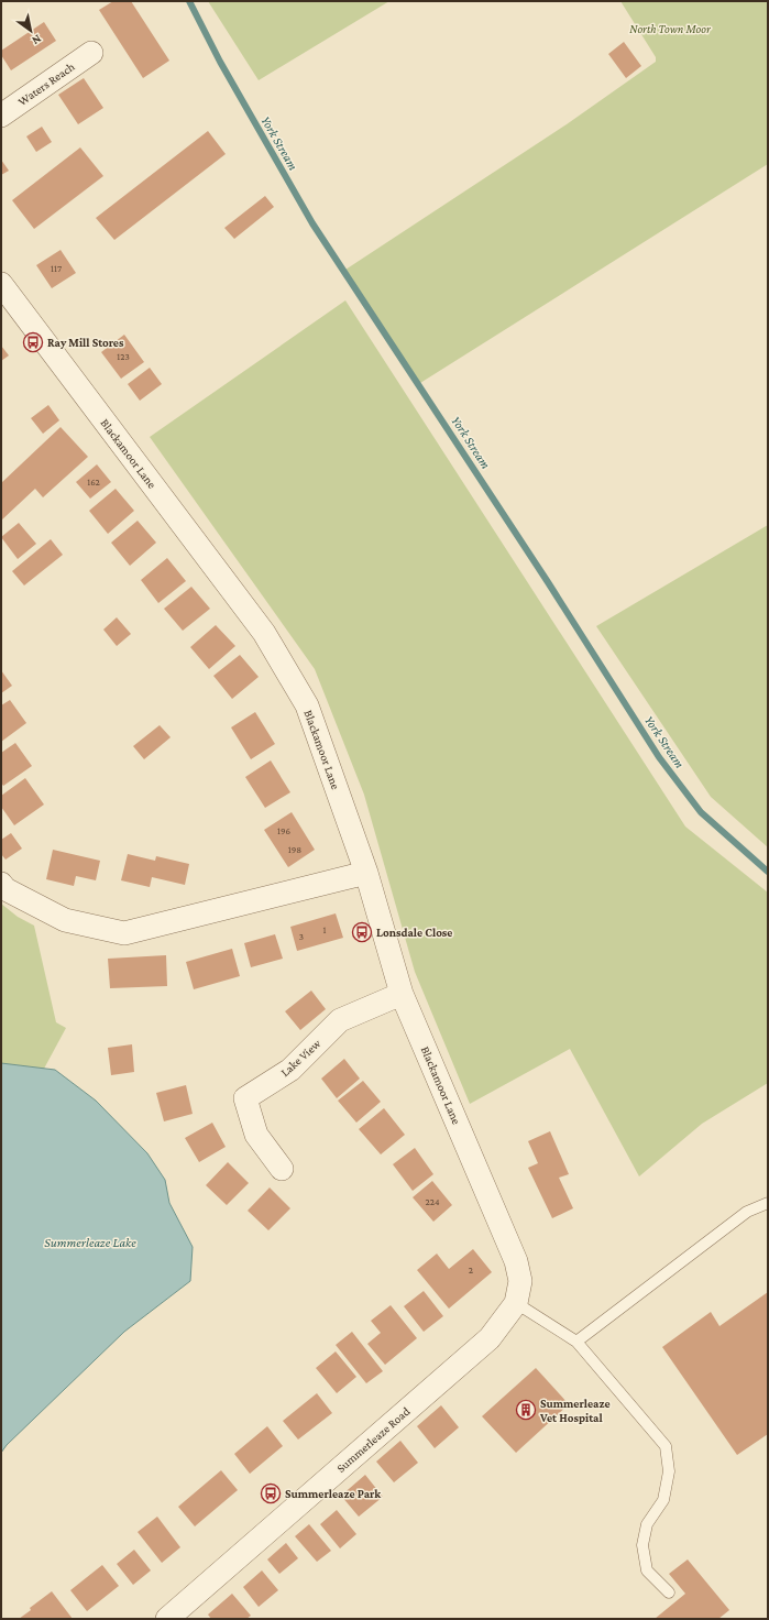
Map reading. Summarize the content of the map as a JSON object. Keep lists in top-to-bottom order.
{
  "streets": {
    "street": [
      "Waters Reach",
      "Blackamoor Lane",
      "Lake View",
      "Summerleaze Road"
    ]
  },
  "crossings": [
    ["Blackamoor Lane", "Lake View"],
    ["Blackamoor Lane", "Summerleaze Road"]
  ],
  "water": ["York Stream", "Summerleaze Lake"],
  "parks": ["North Town Moor"],
  "places": {
    "bus stop": ["Ray Mill Stores", "Lonsdale Close", "Summerleaze Park"],
    "building": ["Summerleaze Vet Hospital"]
  },
  "house_numbers": [
    "117",
    "123",
    "162",
    "196",
    "198",
    "1",
    "3",
    "224",
    "2"
  ],
  "north": "bottom right"
}
